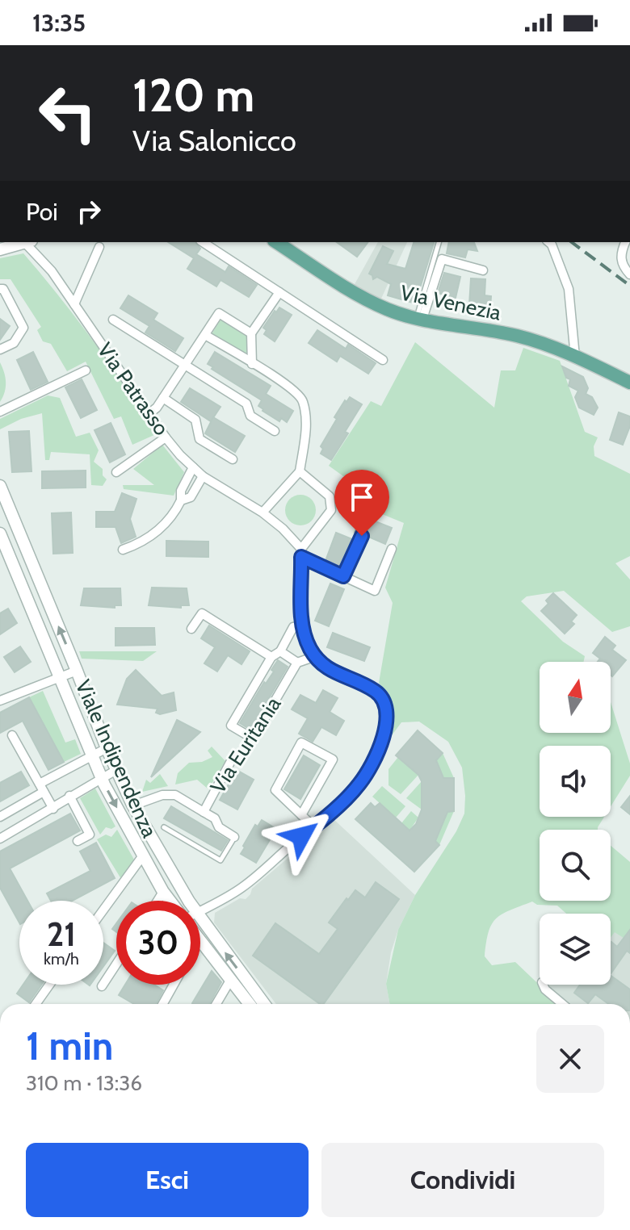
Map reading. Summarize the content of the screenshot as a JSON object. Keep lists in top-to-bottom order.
{
  "streets": {
    "main road": ["Via Venezia"],
    "street": ["Via Patrasso", "Via Euritania", "Viale Indipendenza"]
  },
  "crossings": [
    ["Via Euritania", "Viale Indipendenza"]
  ],
  "north": "top",
  "page": {
    "status": "13:35",
    "turn": ["120 m", "Via Salonicco"],
    "then": "Poi",
    "speed": "21 km/h",
    "limit": "30",
    "heading": ["1 min", "310 m · 13:36"],
    "buttons": ["Esci", "Condividi"]
  }
}
